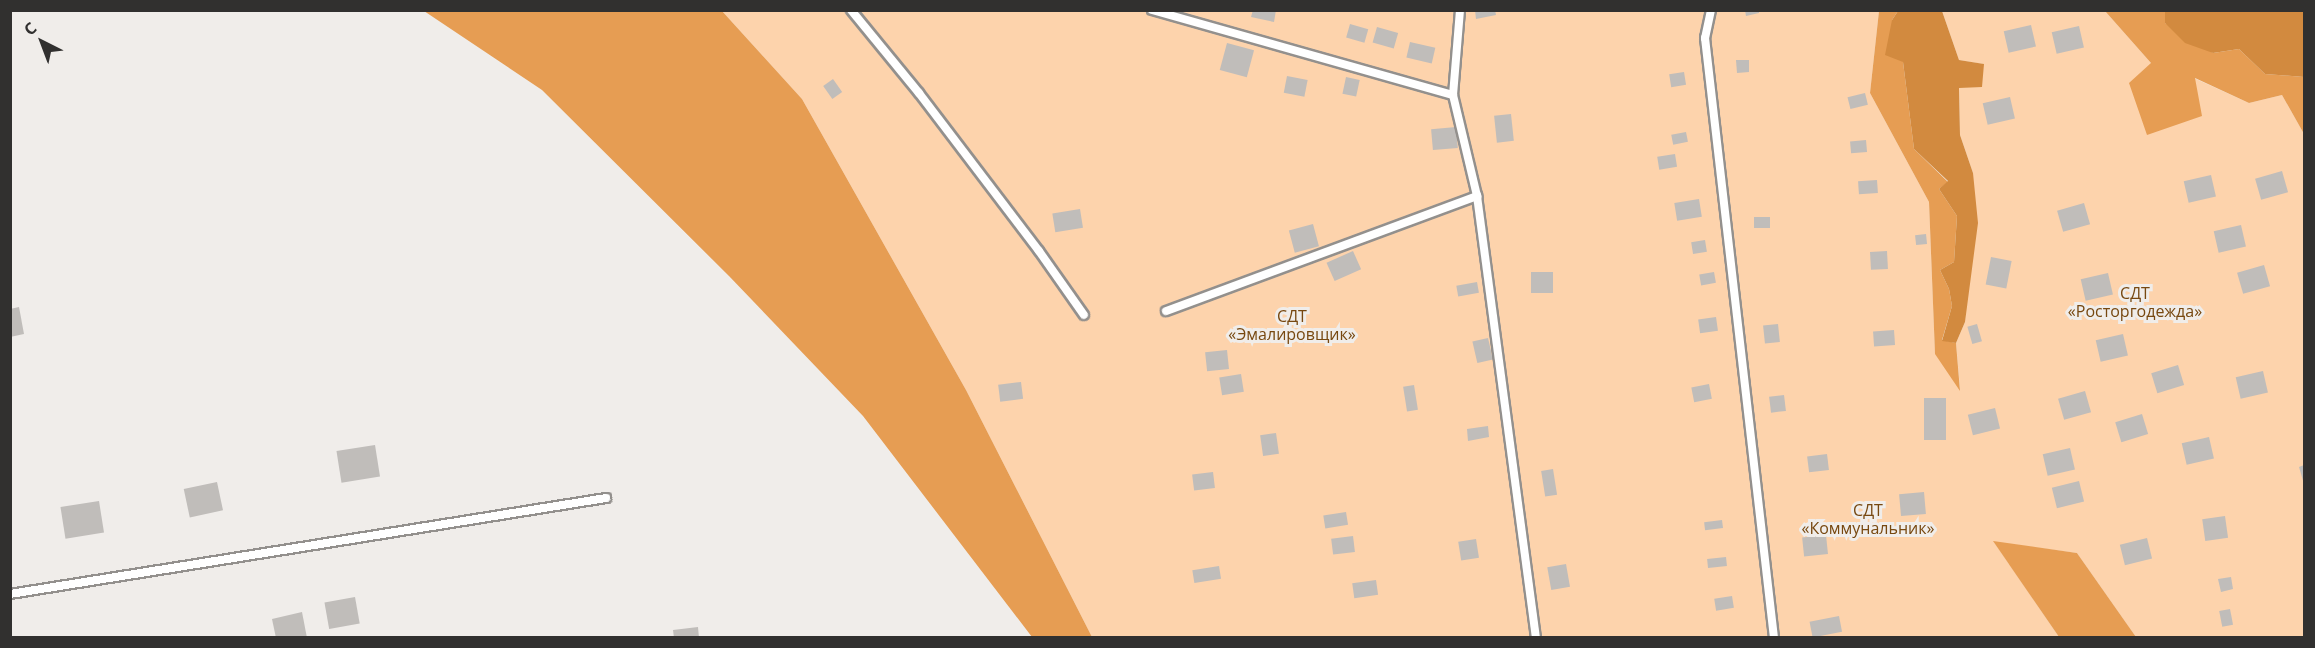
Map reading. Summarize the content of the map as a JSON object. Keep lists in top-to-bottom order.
{
  "parks": ["СДТ «Росторгодежда»", "СДТ «Эмалировщик»", "СДТ «Коммунальник»"],
  "north": "top left"
}
